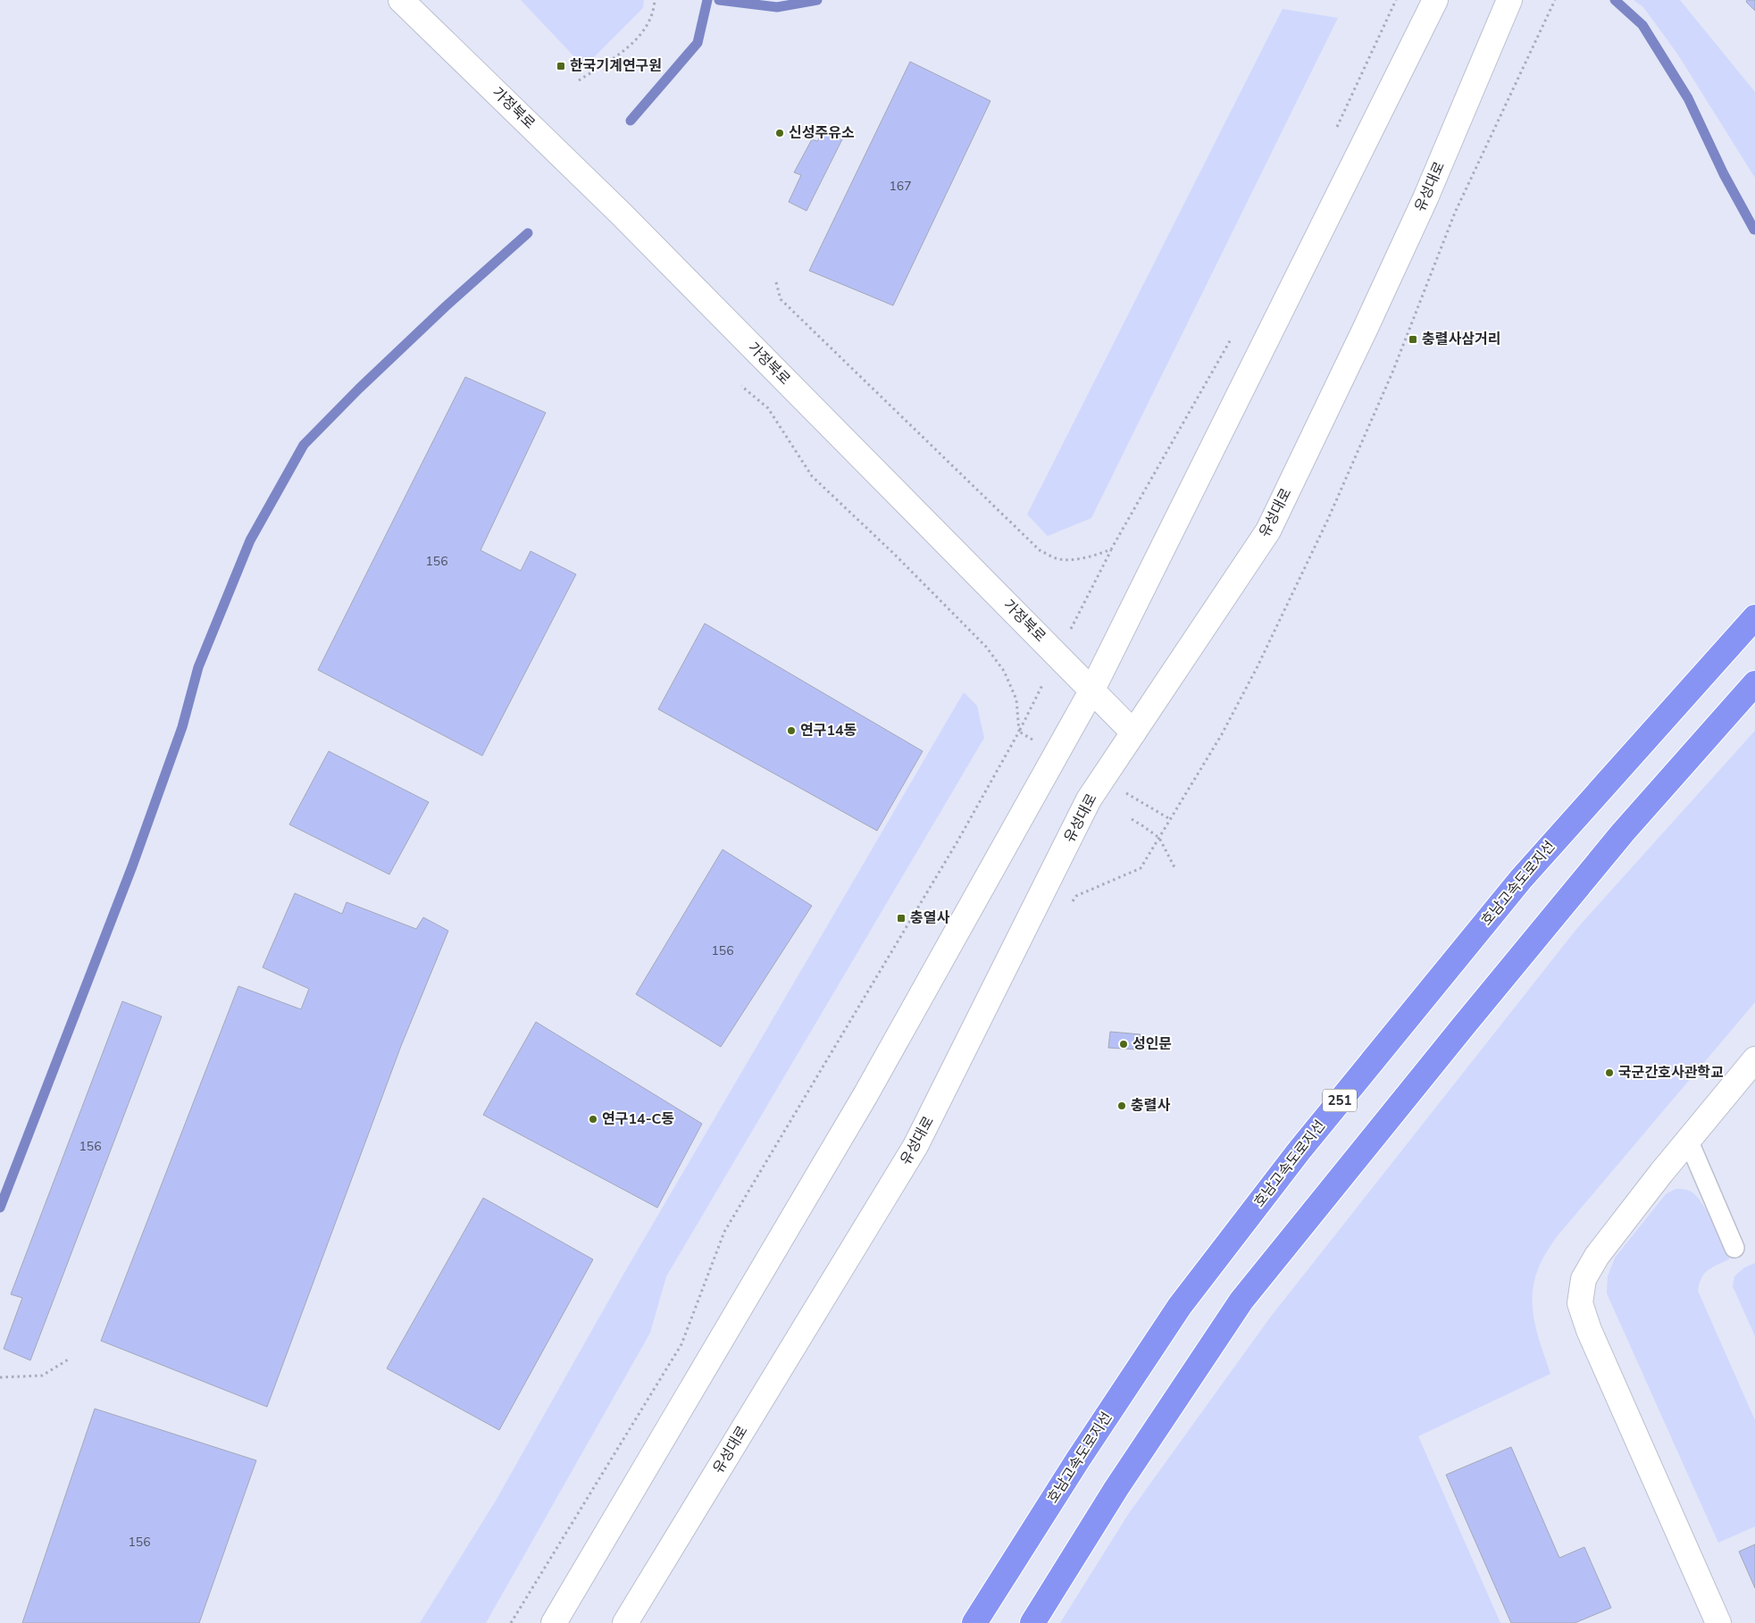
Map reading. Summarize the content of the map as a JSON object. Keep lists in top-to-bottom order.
{
  "streets": {
    "highway": ["호남고속도로지선", "251"],
    "main road": ["가정북로", "유성대로"]
  },
  "crossings": [
    ["가정북로", "유성대로"]
  ],
  "places": {
    "transit": ["한국기계연구원", "충렬사삼거리", "충열사"],
    "other": [
      "신성주유소",
      "연구14동",
      "성인문",
      "국군간호사관학교",
      "충렬사",
      "연구14-C동"
    ]
  },
  "house_numbers": [
    "167",
    "156",
    "156",
    "156",
    "156"
  ]
}
